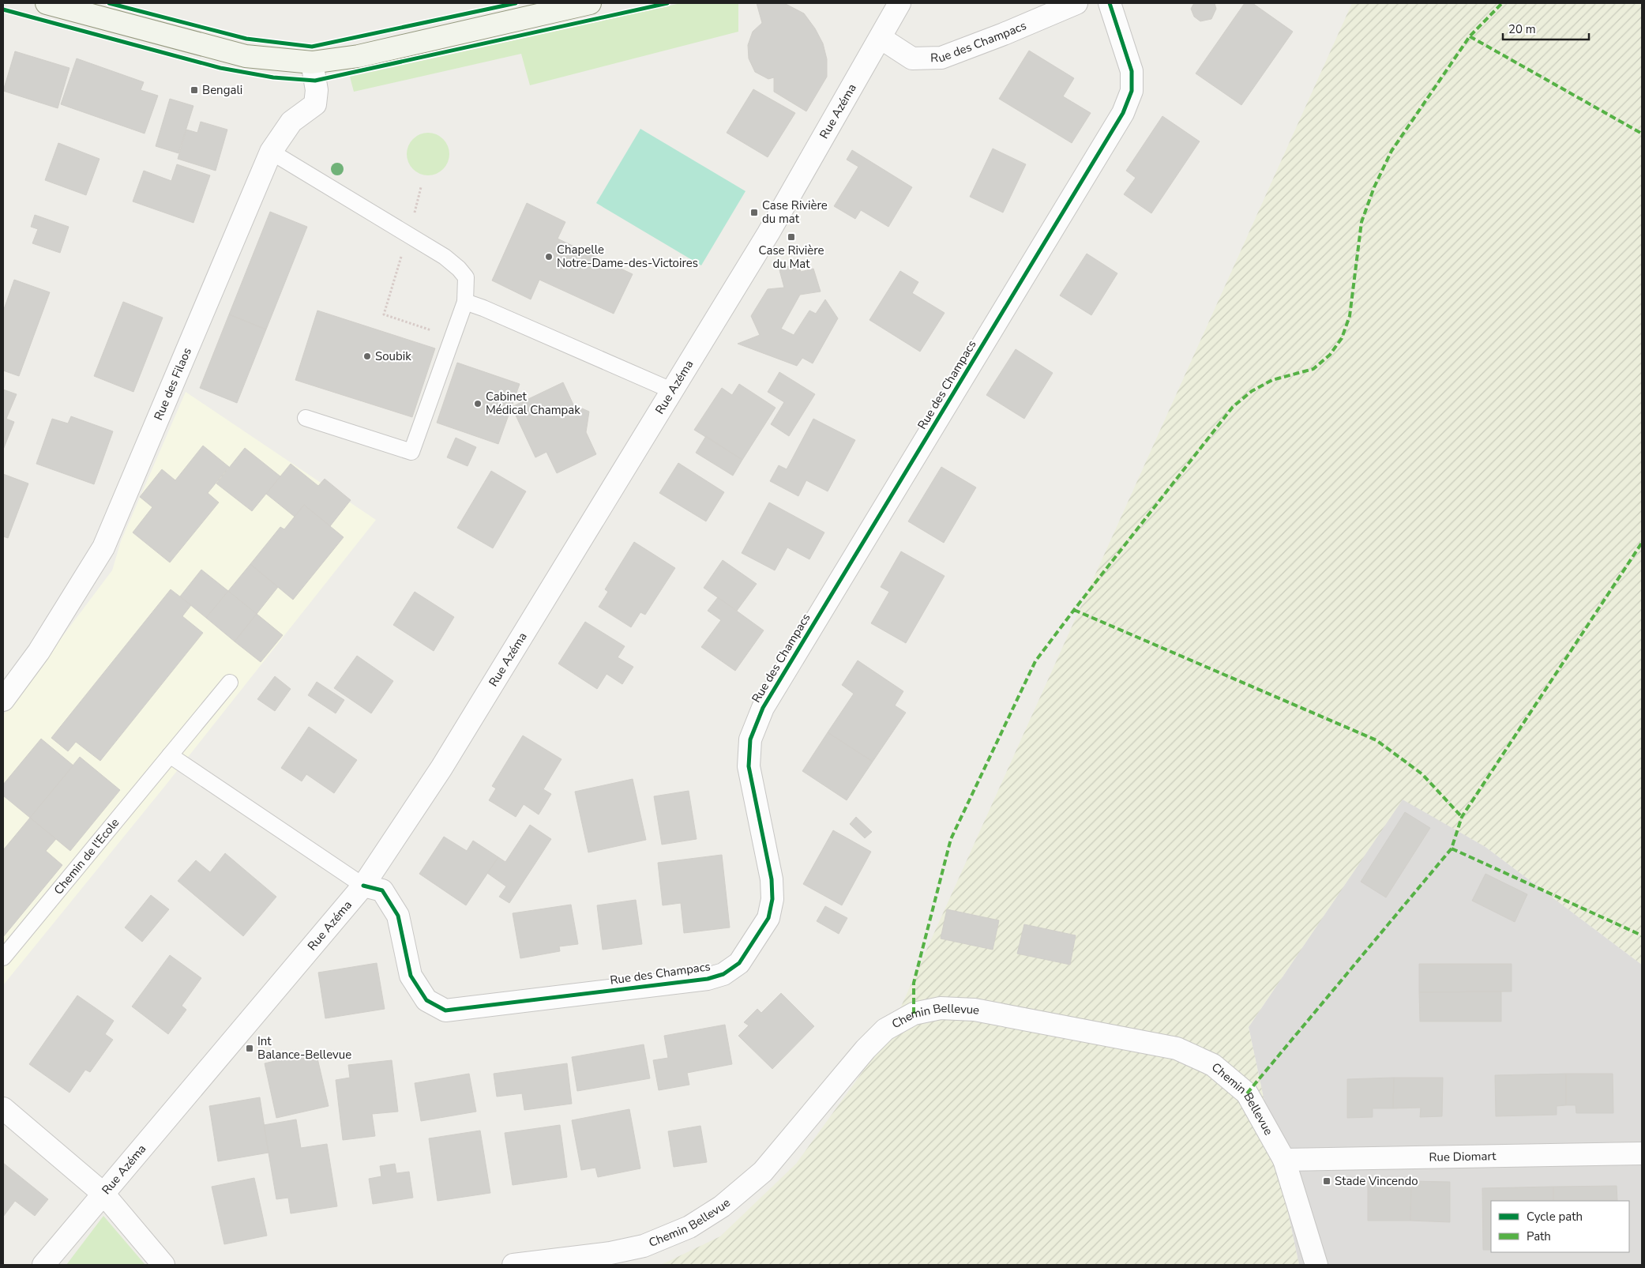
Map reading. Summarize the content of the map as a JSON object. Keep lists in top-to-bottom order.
{
  "streets": {
    "street": [
      "Rue des Champacs",
      "Rue Azéma",
      "Rue des Filaos",
      "Chemin Bellevue",
      "Rue Diomart"
    ],
    "lane": ["Chemin de l'Ecole"]
  },
  "crossings": [
    ["Rue des Champacs", "Rue Azéma"],
    ["Chemin Bellevue", "Rue Diomart"]
  ],
  "places": {
    "transit": [
      "Bengali",
      "Case Rivière du mat",
      "Case Rivière du Mat",
      "Int Balance-Bellevue",
      "Stade Vincendo"
    ],
    "other": ["Chapelle Notre-Dame-des-Victoires", "Soubik", "Cabinet Médical Champak"]
  },
  "legend": ["Cycle path", "Path"],
  "scale_bar": "20 m"
}
